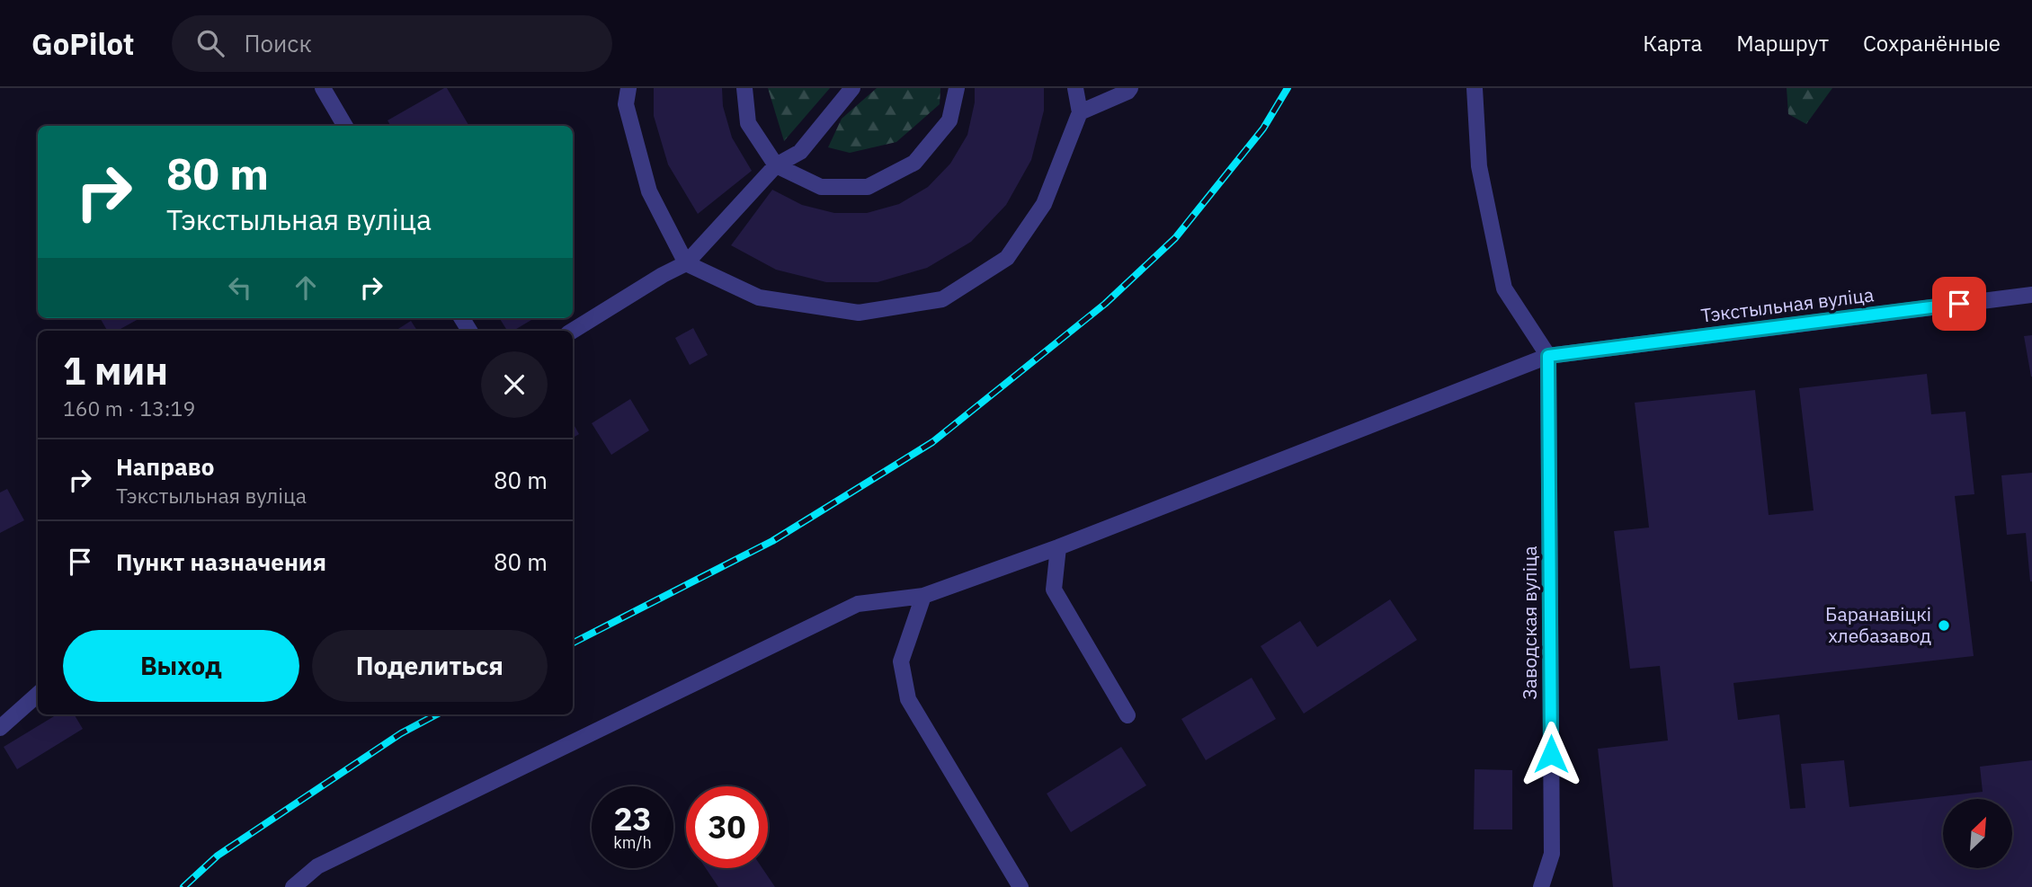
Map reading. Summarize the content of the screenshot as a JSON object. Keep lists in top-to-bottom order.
{
  "streets": {
    "street": ["Тэкстыльная вуліца", "Заводская вуліца"]
  },
  "crossings": [
    ["Тэкстыльная вуліца", "Заводская вуліца"]
  ],
  "places": ["Баранавіцкі хлебазавод"],
  "north": "top right",
  "page": {
    "header": "GoPilot",
    "search": "Поиск",
    "nav": ["Карта", "Маршрут", "Сохранённые"],
    "turn": ["80 m", "Тэкстыльная вуліца"],
    "heading": ["1 мин", "160 m · 13:19"],
    "list": [
      {
        "name": "Направо",
        "note": "Тэкстыльная вуліца",
        "value": "80 m"
      },
      {
        "name": "Пункт назначения",
        "value": "80 m"
      }
    ],
    "buttons": ["Выход", "Поделиться"],
    "speed": "23 km/h",
    "limit": "30"
  }
}
